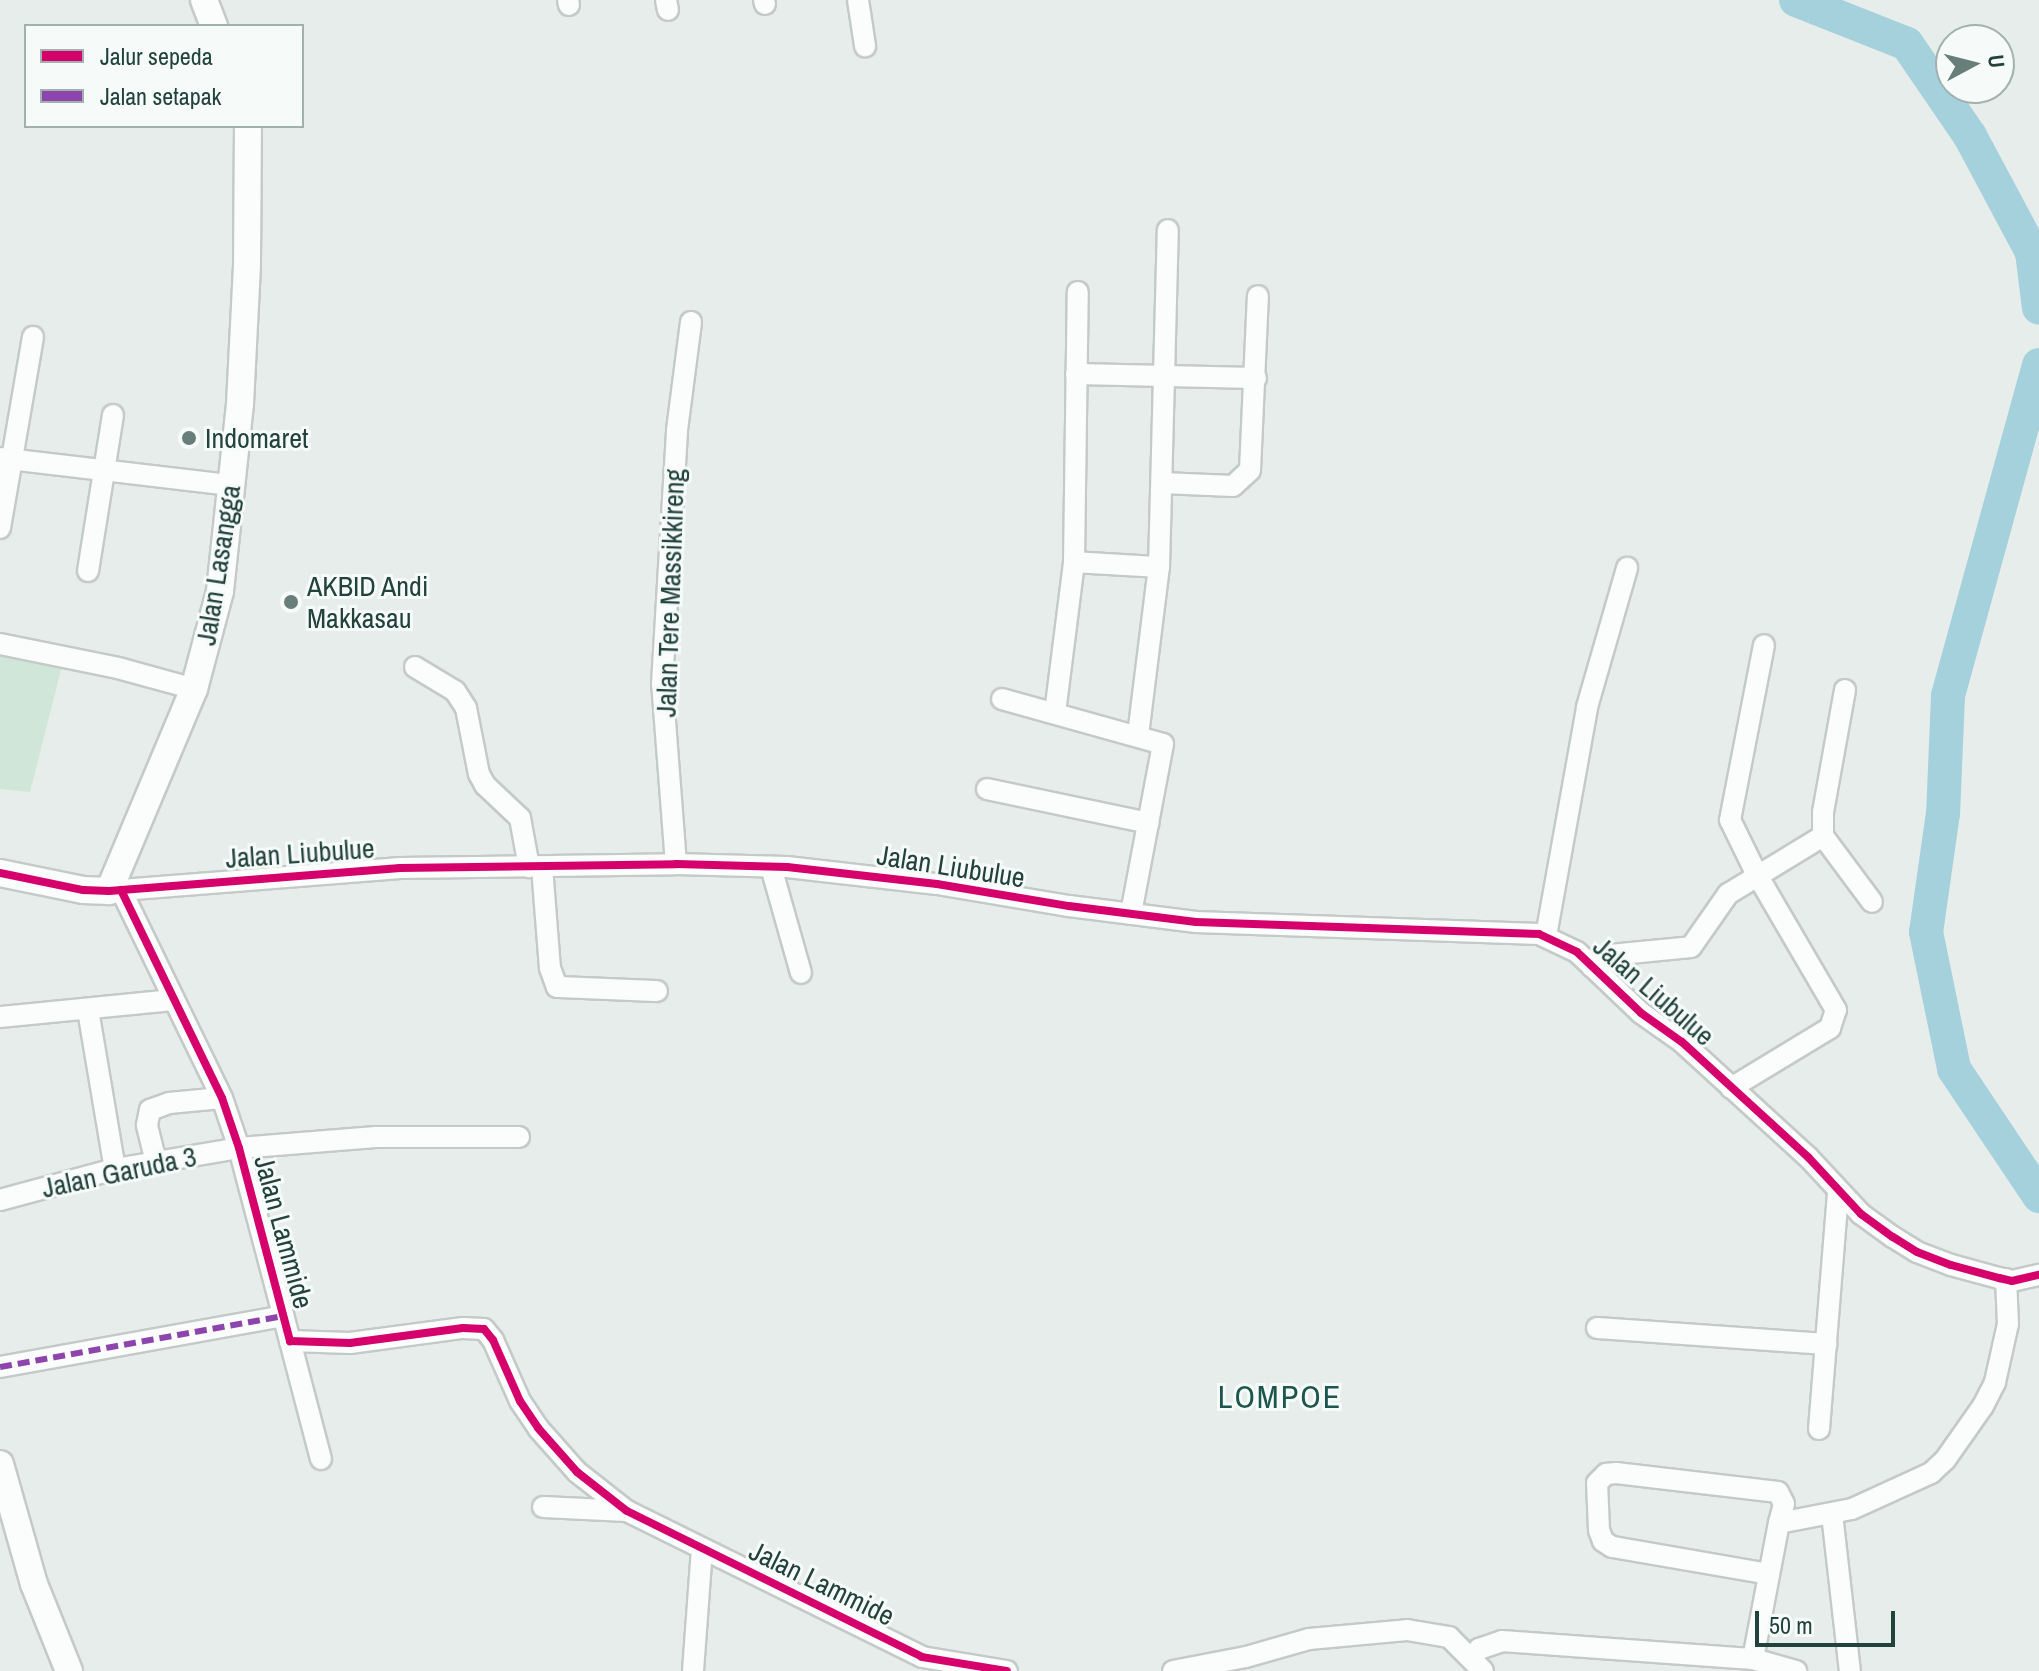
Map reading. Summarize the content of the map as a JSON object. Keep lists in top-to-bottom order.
{
  "streets": {
    "street": [
      "Jalan Lasangga",
      "Jalan Tere Massikkireng",
      "Jalan Liubulue",
      "Jalan Garuda 3",
      "Jalan Lammide"
    ]
  },
  "crossings": [
    ["Jalan Lasangga", "Jalan Liubulue"],
    ["Jalan Lasangga", "Jalan Lammide"],
    ["Jalan Tere Massikkireng", "Jalan Liubulue"],
    ["Jalan Liubulue", "Jalan Lammide"],
    ["Jalan Garuda 3", "Jalan Lammide"]
  ],
  "districts": ["LOMPOE"],
  "places": ["Indomaret", "AKBID Andi Makkasau"],
  "legend": ["Jalur sepeda", "Jalan setapak"],
  "scale_bar": "50 m",
  "north": "right"
}
